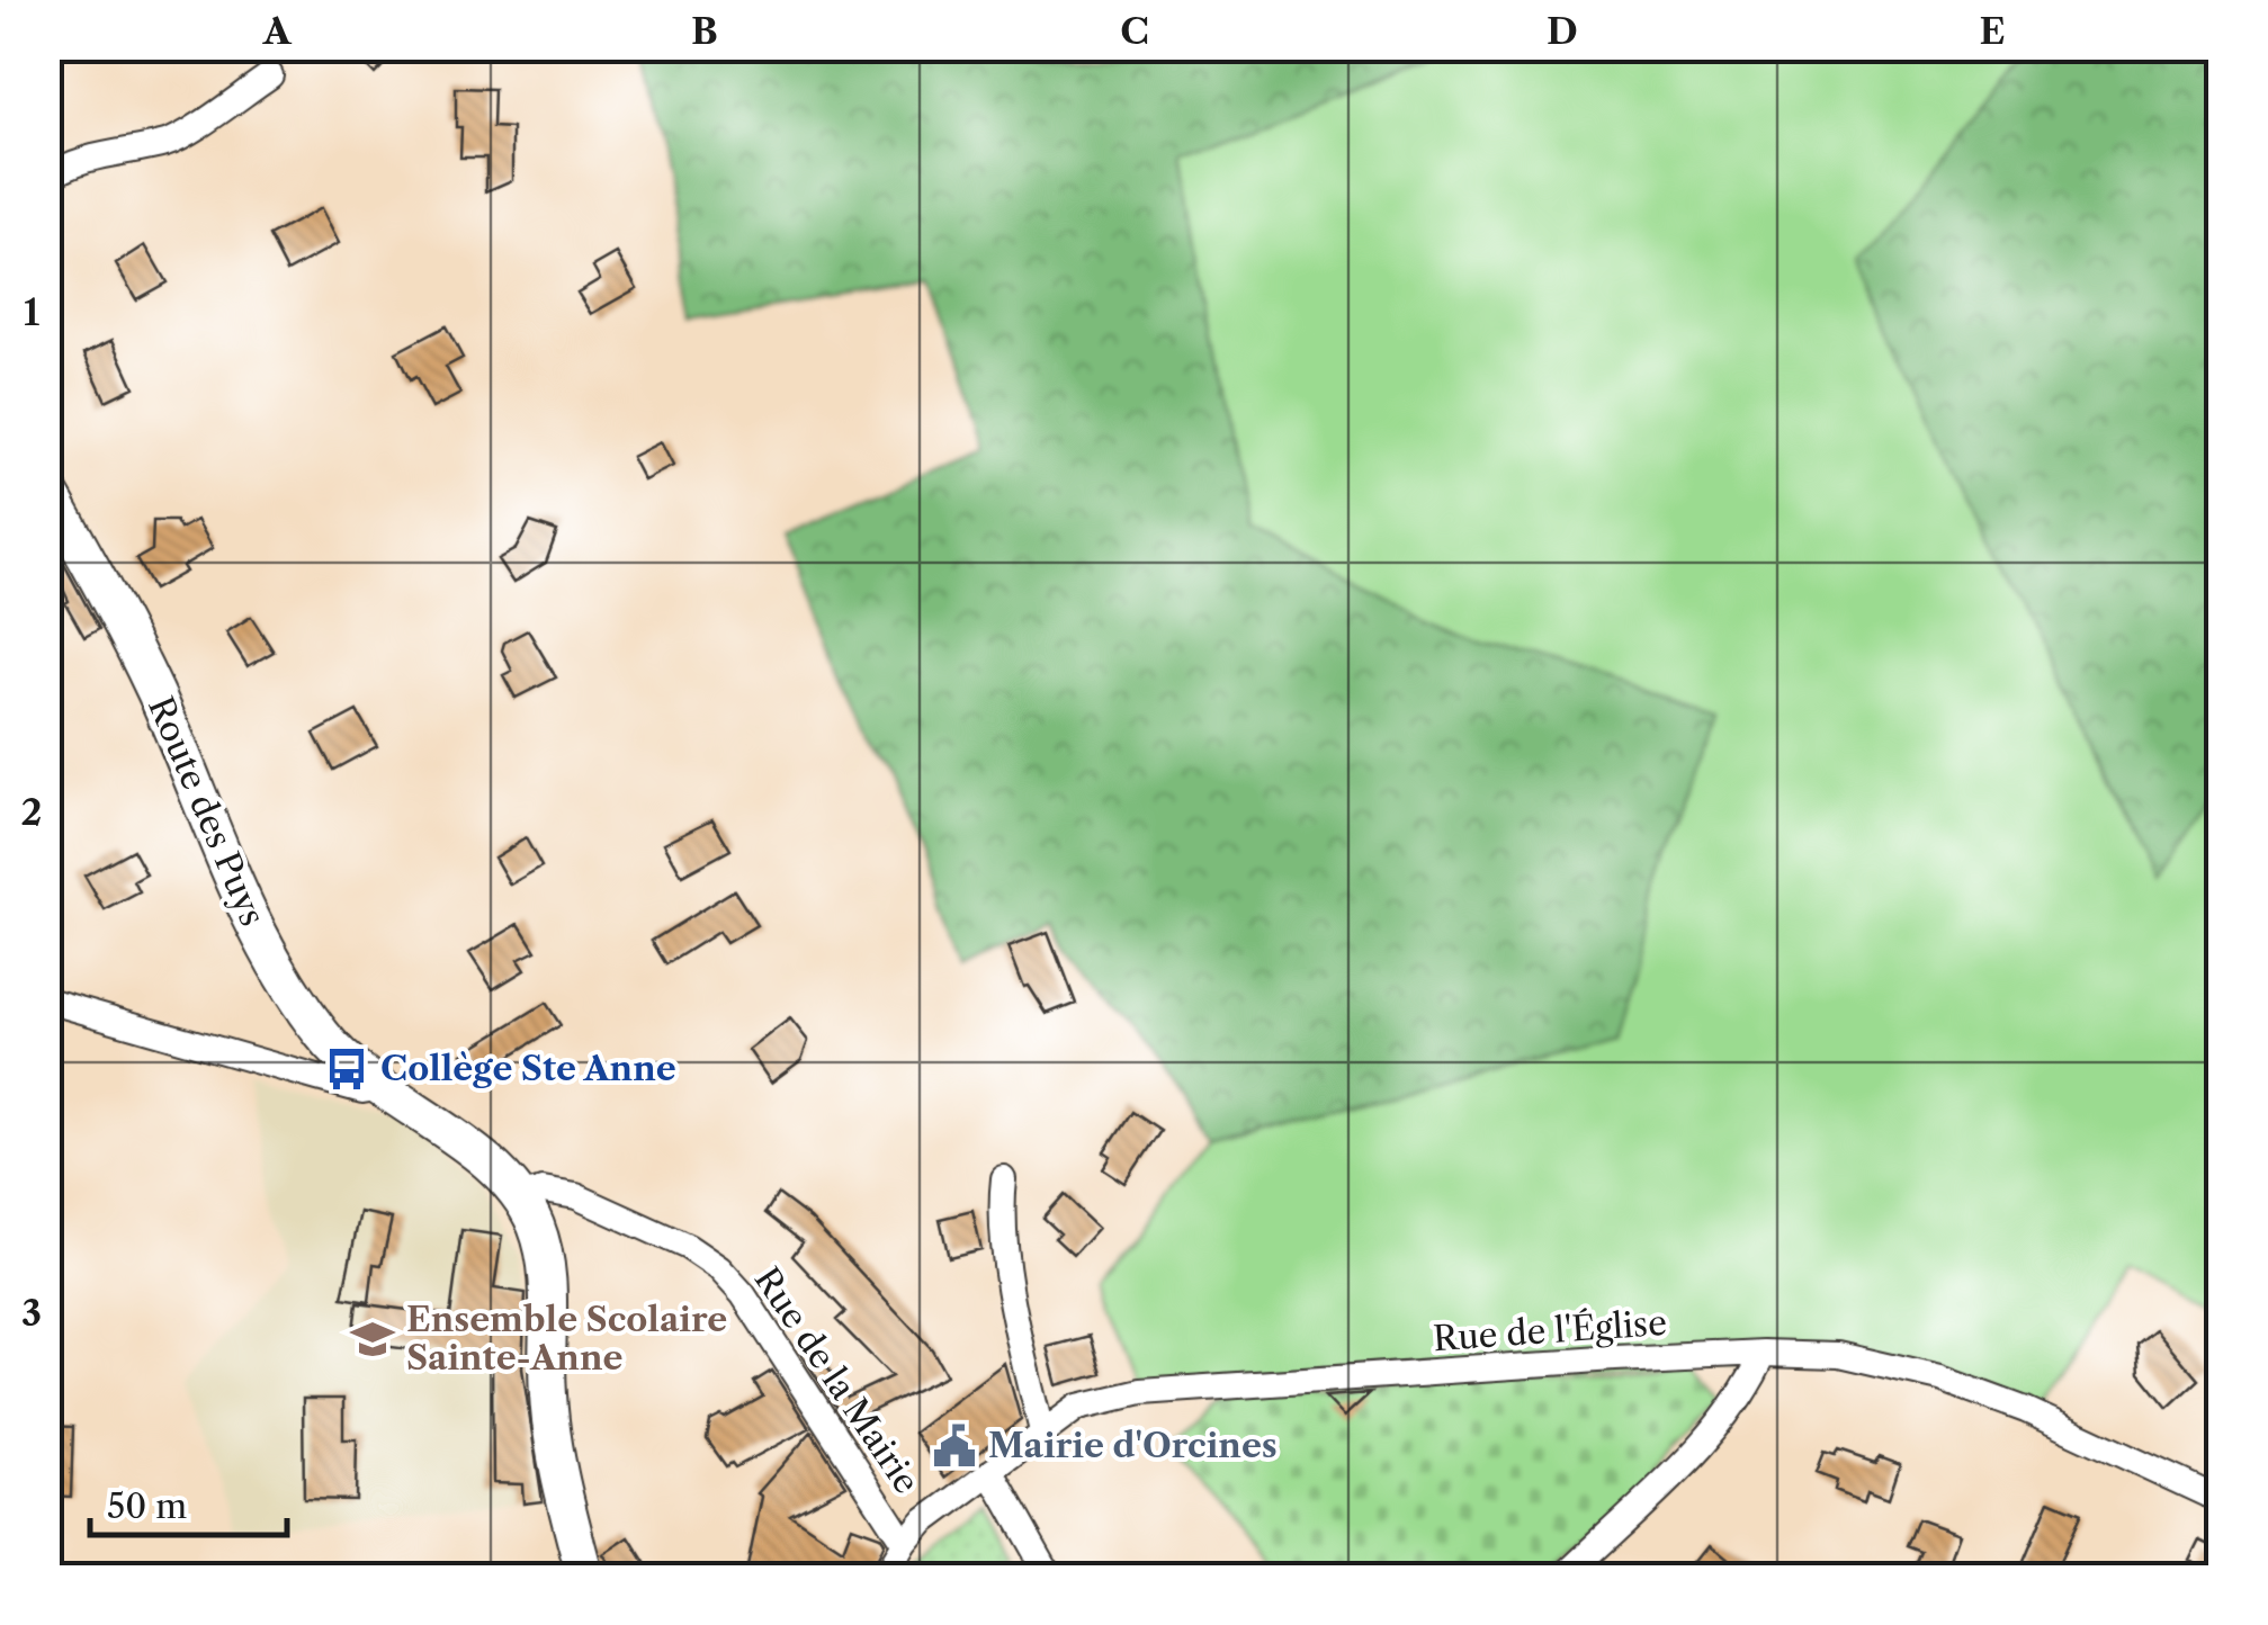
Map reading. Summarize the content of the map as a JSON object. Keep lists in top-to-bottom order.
{
  "streets": {
    "main road": ["Route des Puys"],
    "street": ["Rue de l'Église", "Rue de la Mairie"]
  },
  "crossings": [
    ["Route des Puys", "Rue de la Mairie"],
    ["Rue de l'Église", "Rue de la Mairie"]
  ],
  "places": {
    "bus stop": ["Collège Ste Anne"],
    "school or university": ["Ensemble Scolaire Sainte-Anne"],
    "public building": ["Mairie d'Orcines"]
  },
  "scale_bar": "50 m",
  "grid": {
    "columns": [
      "A",
      "B",
      "C",
      "D",
      "E"
    ],
    "rows": ["1", "2", "3"]
  }
}
